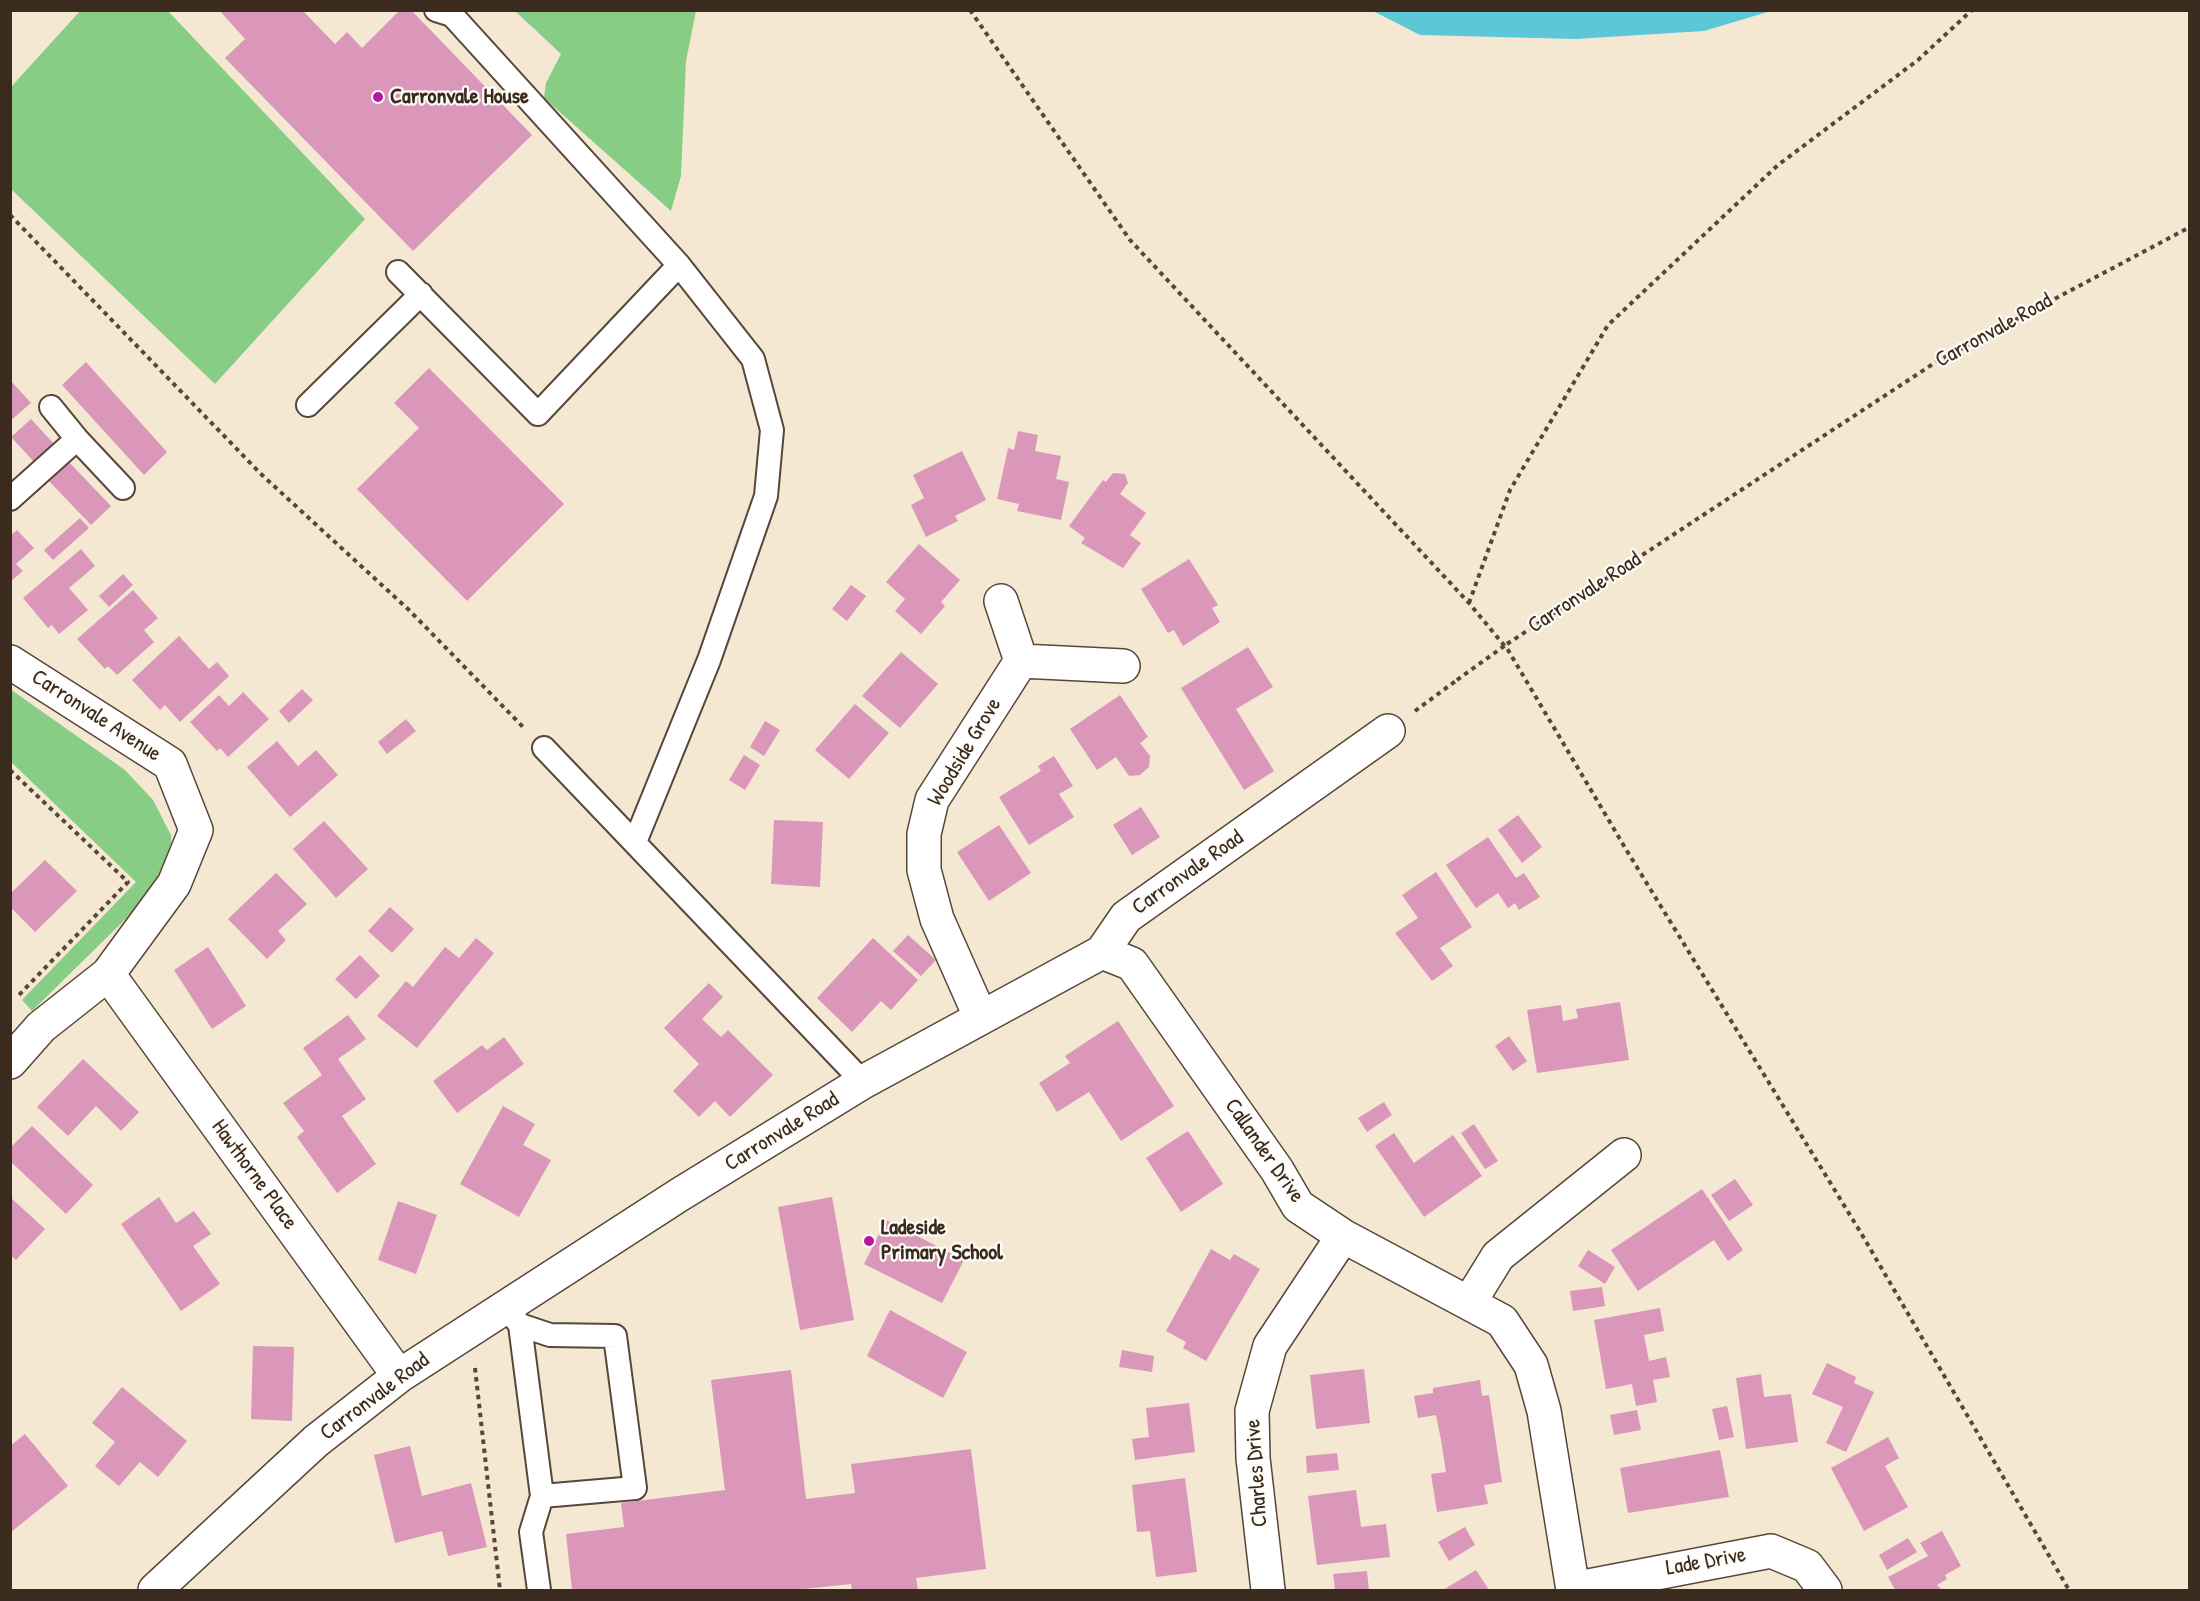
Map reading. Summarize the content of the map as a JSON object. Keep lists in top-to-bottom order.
{
  "streets": {
    "street": [
      "Carronvale Road",
      "Carronvale Avenue",
      "Woodside Grove",
      "Callander Drive",
      "Hawthorne Place",
      "Charles Drive",
      "Lade Drive"
    ]
  },
  "crossings": [
    ["Carronvale Road", "Woodside Grove"],
    ["Carronvale Road", "Callander Drive"],
    ["Carronvale Road", "Hawthorne Place"],
    ["Carronvale Avenue", "Hawthorne Place"],
    ["Callander Drive", "Charles Drive"],
    ["Callander Drive", "Lade Drive"]
  ],
  "places": ["Carronvale House", "Ladeside Primary School"]
}
